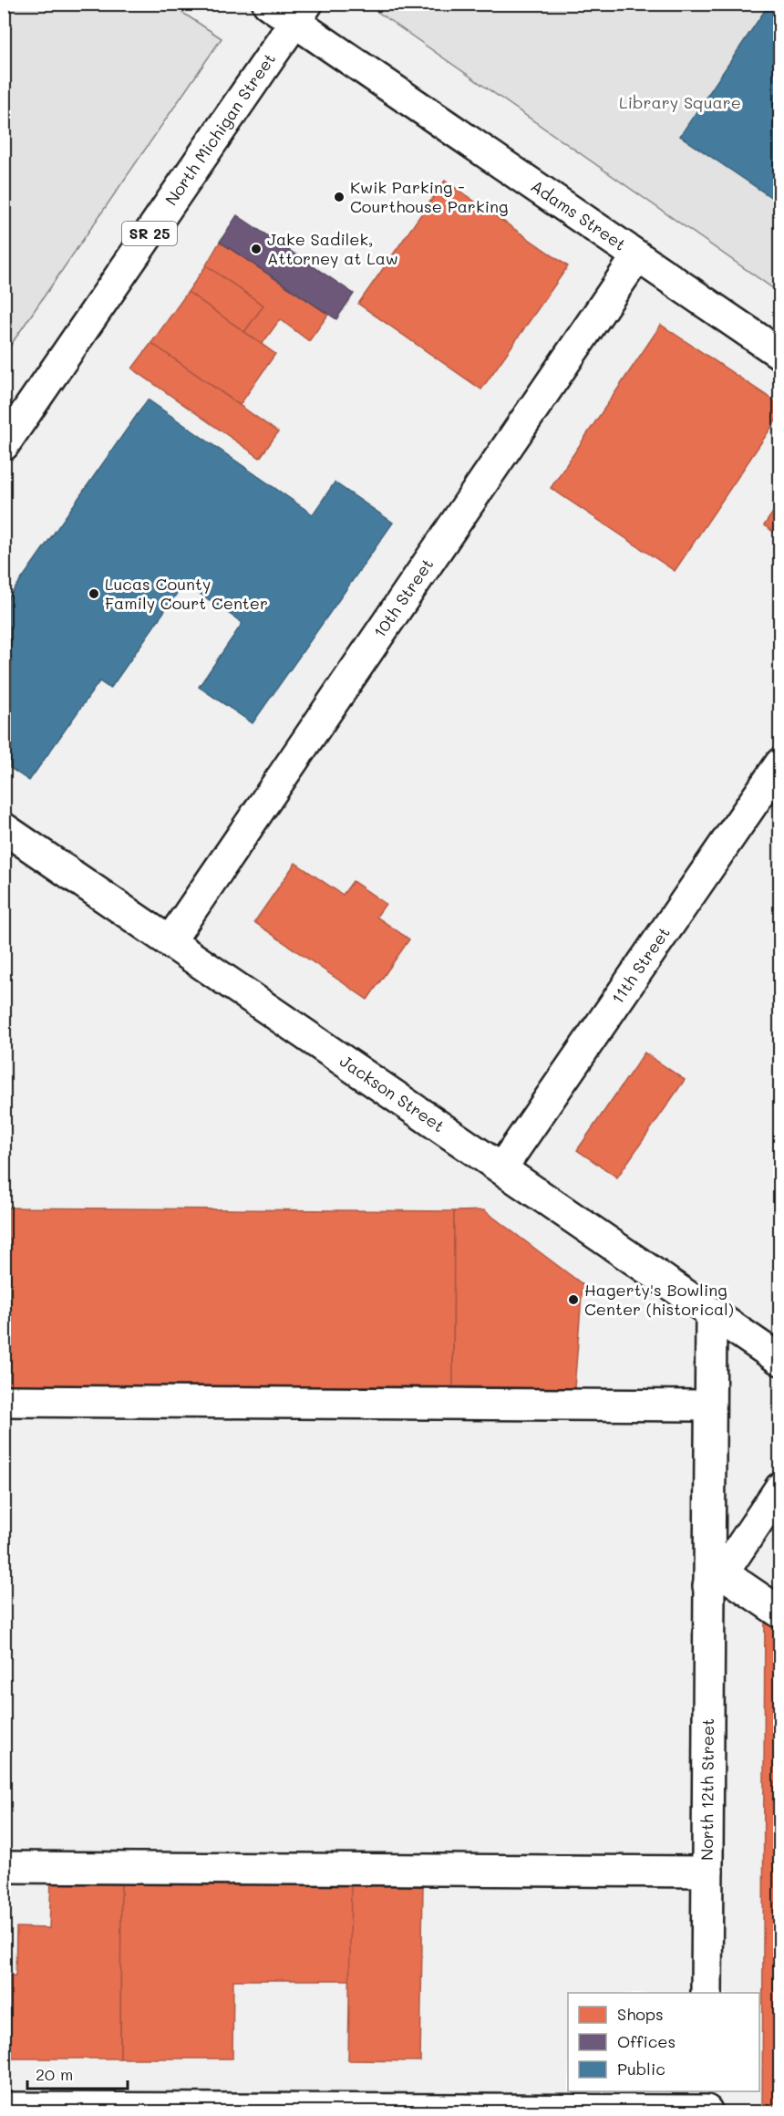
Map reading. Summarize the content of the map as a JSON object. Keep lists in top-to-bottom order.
{
  "streets": {
    "street": [
      "North Michigan Street",
      "Adams Street",
      "SR 25",
      "10th Street",
      "11th Street",
      "Jackson Street",
      "North 12th Street"
    ]
  },
  "crossings": [
    ["North Michigan Street", "Adams Street"],
    ["Adams Street", "10th Street"],
    ["10th Street", "Jackson Street"],
    ["11th Street", "Jackson Street"],
    ["Jackson Street", "North 12th Street"]
  ],
  "parks": ["Library Square"],
  "places": [
    "Kwik Parking - Courthouse Parking",
    "Jake Sadilek, Attorney at Law",
    "Lucas County Family Court Center",
    "Hagerty's Bowling Center (historical)"
  ],
  "legend": ["Shops", "Offices", "Public"],
  "scale_bar": "20 m"
}
